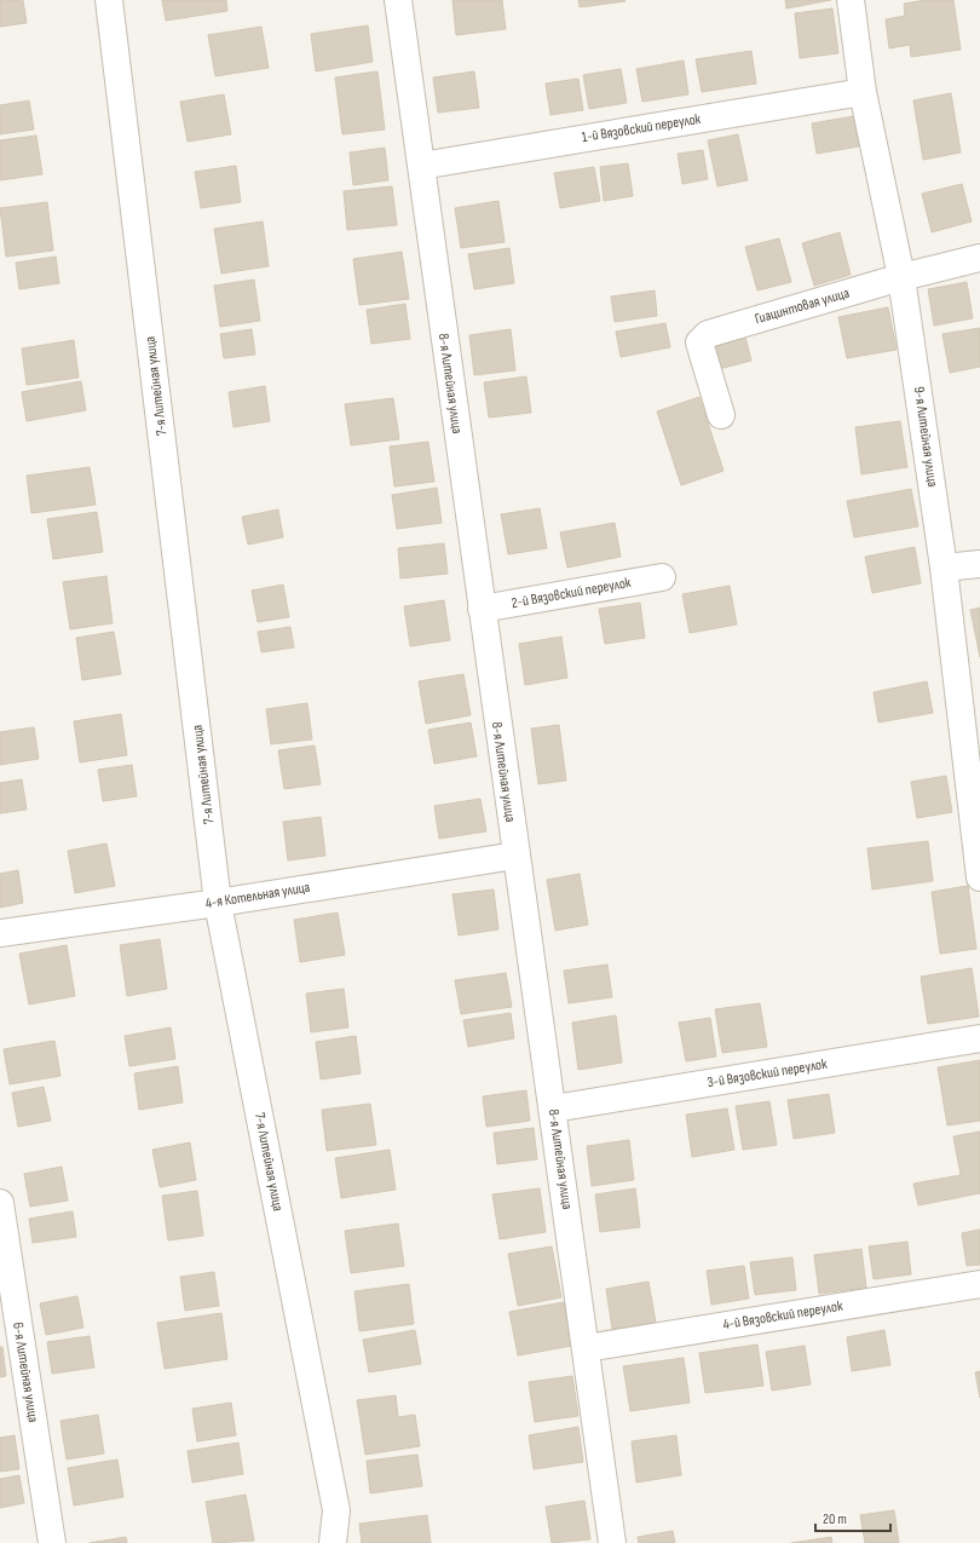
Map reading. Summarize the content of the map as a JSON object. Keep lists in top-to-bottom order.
{
  "streets": {
    "street": [
      "1-й Вязовский переулок",
      "Гиацинтовая улица",
      "8-я Литейная улица",
      "7-я Литейная улица",
      "9-я Литейная улица",
      "2-й Вязовский переулок",
      "4-я Котельная улица",
      "3-й Вязовский переулок",
      "4-й Вязовский переулок",
      "6-я Литейная улица"
    ]
  },
  "crossings": [
    ["1-й Вязовский переулок", "8-я Литейная улица"],
    ["1-й Вязовский переулок", "9-я Литейная улица"],
    ["Гиацинтовая улица", "9-я Литейная улица"],
    ["8-я Литейная улица", "2-й Вязовский переулок"],
    ["8-я Литейная улица", "4-я Котельная улица"],
    ["8-я Литейная улица", "3-й Вязовский переулок"],
    ["8-я Литейная улица", "4-й Вязовский переулок"],
    ["7-я Литейная улица", "4-я Котельная улица"]
  ],
  "scale_bar": "20 m"
}
